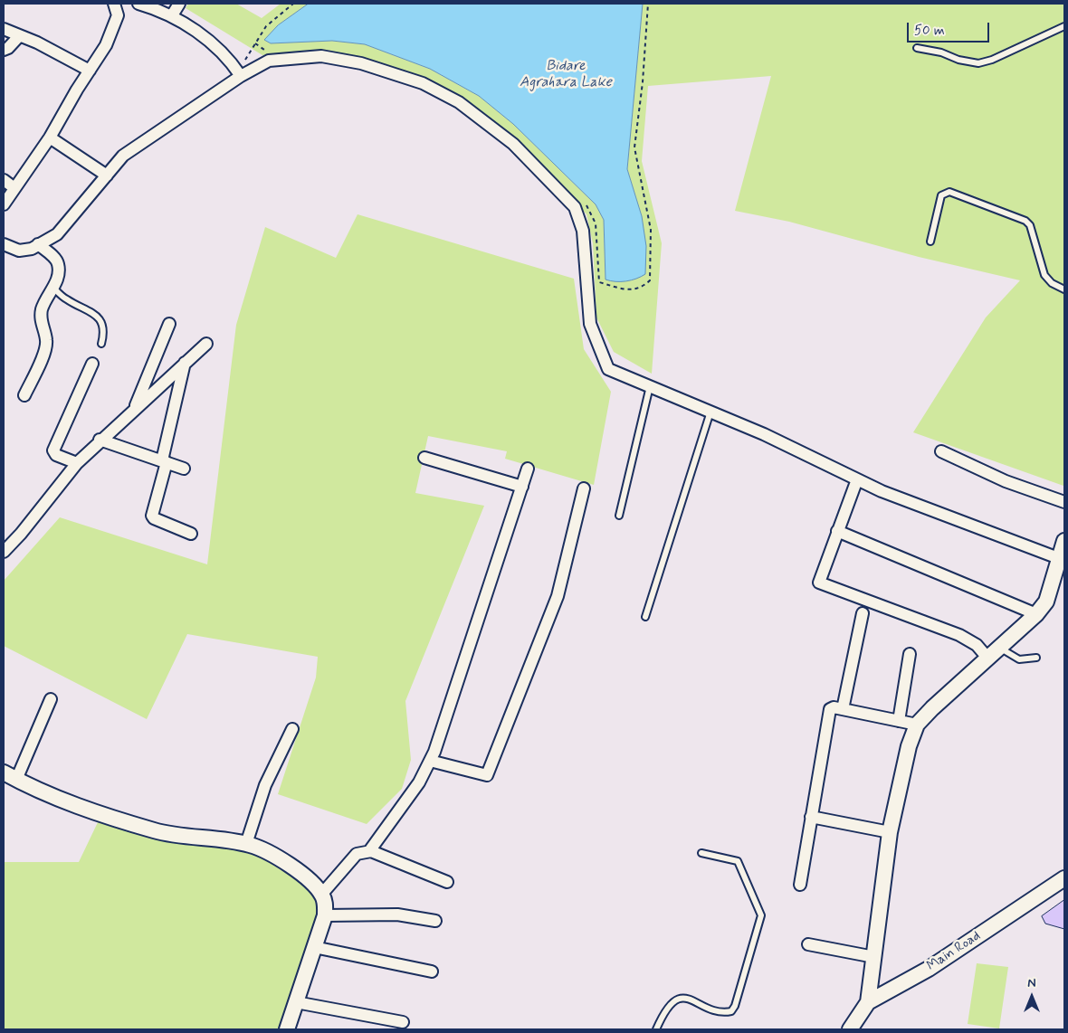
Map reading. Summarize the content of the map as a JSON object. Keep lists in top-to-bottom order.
{
  "streets": {
    "street": ["Main Road"]
  },
  "water": ["Bidare Agrahara Lake"],
  "scale_bar": "50 m",
  "north": "top"
}
